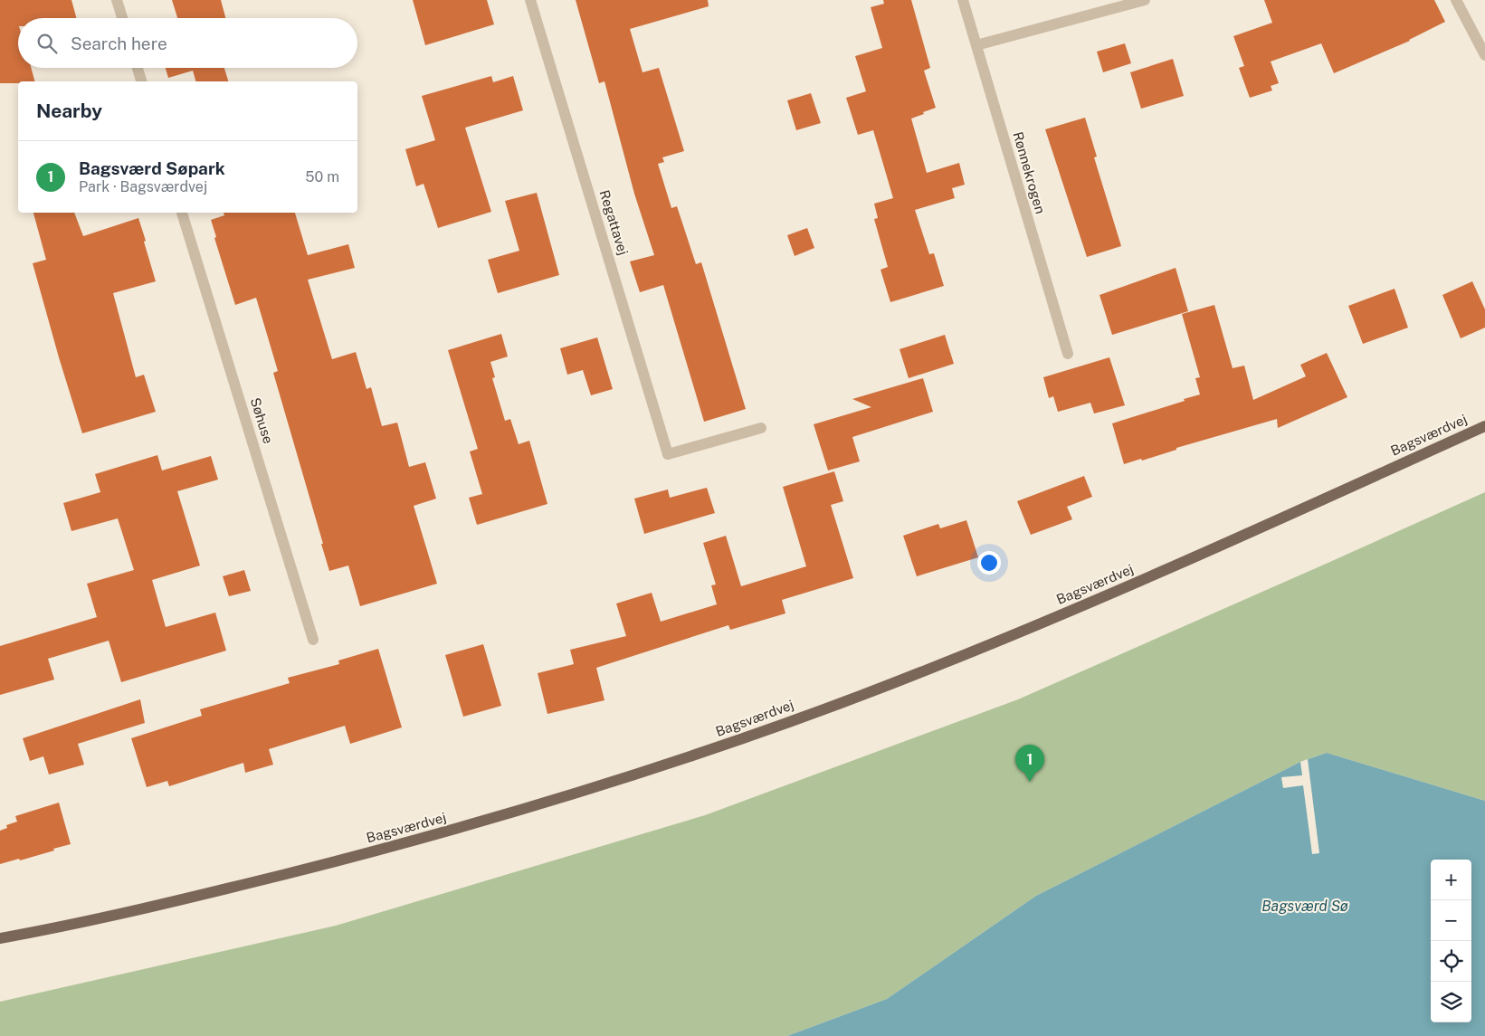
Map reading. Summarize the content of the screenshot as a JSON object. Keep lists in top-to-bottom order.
{
  "streets": {
    "main road": ["Bagsværdvej"],
    "street": ["Rønnekrogen", "Regattavej", "Søhuse"]
  },
  "water": ["Bagsværd Sø"],
  "page": {
    "search": "Search here",
    "heading": "Nearby",
    "list": [
      {
        "mark": "1",
        "name": "Bagsværd Søpark",
        "note": "Park · Bagsværdvej",
        "value": "50 m"
      }
    ],
    "pins": "1",
    "map_buttons": ["+", "−"]
  }
}
